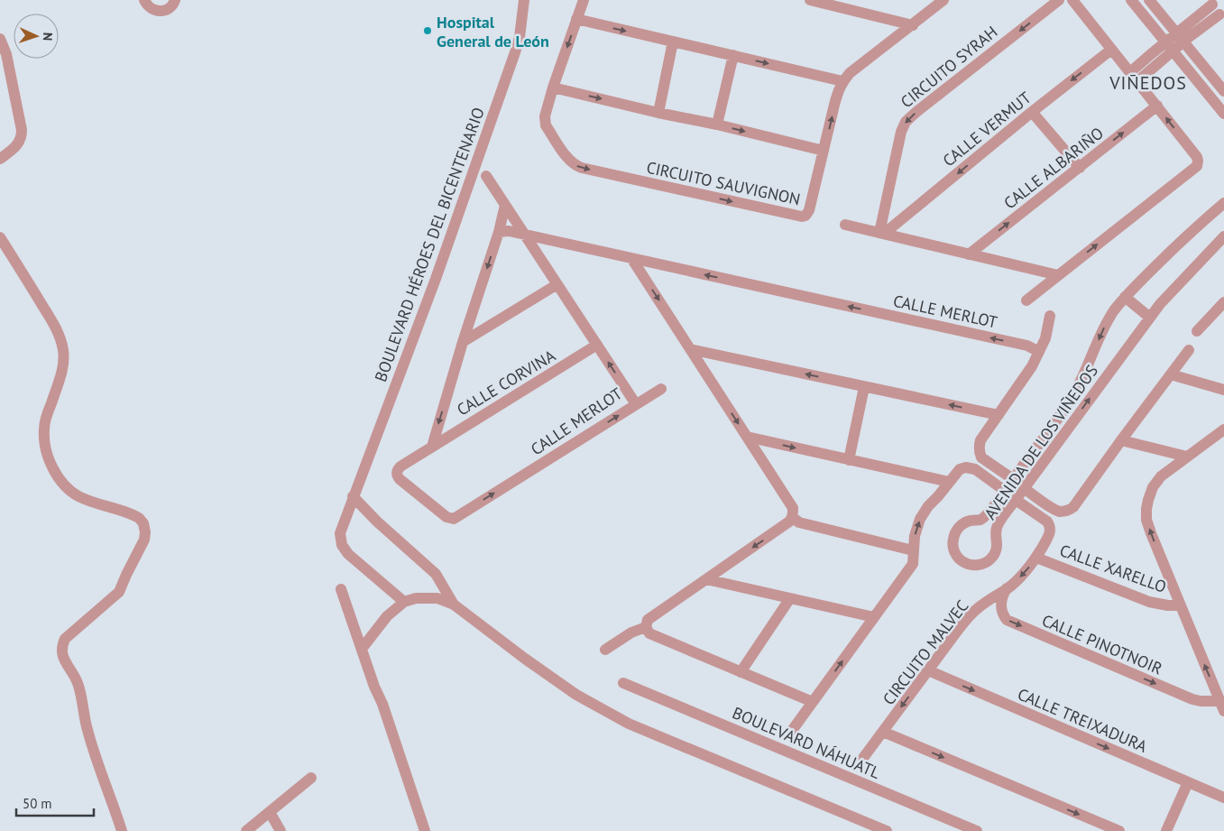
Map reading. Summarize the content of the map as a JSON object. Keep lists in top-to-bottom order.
{
  "streets": {
    "street": [
      "CIRCUITO SYRAH",
      "CALLE VERMUT",
      "CALLE ALBARIÑO",
      "CIRCUITO SAUVIGNON",
      "BOULEVARD HÉROES DEL BICENTENARIO",
      "CALLE MERLOT",
      "CALLE CORVINA",
      "AVENIDA DE LOS VIÑEDOS",
      "CALLE XARELLO",
      "CALLE PINOTNOIR",
      "CIRCUITO MALVEC",
      "CALLE TREIXADURA",
      "BOULEVARD NÁHUATL"
    ]
  },
  "crossings": [
    ["CIRCUITO SYRAH", "CALLE VERMUT"],
    ["CALLE MERLOT", "CALLE CORVINA"],
    ["AVENIDA DE LOS VIÑEDOS", "CIRCUITO MALVEC"],
    ["CALLE XARELLO", "CIRCUITO MALVEC"],
    ["CALLE PINOTNOIR", "CIRCUITO MALVEC"],
    ["CIRCUITO MALVEC", "CALLE TREIXADURA"]
  ],
  "one_way": [
    "CIRCUITO SYRAH",
    "CALLE VERMUT",
    "CALLE ALBARIÑO",
    "CALLE PINOTNOIR"
  ],
  "districts": ["VIÑEDOS"],
  "places": ["Hospital General de León"],
  "scale_bar": "50 m",
  "north": "right"
}
